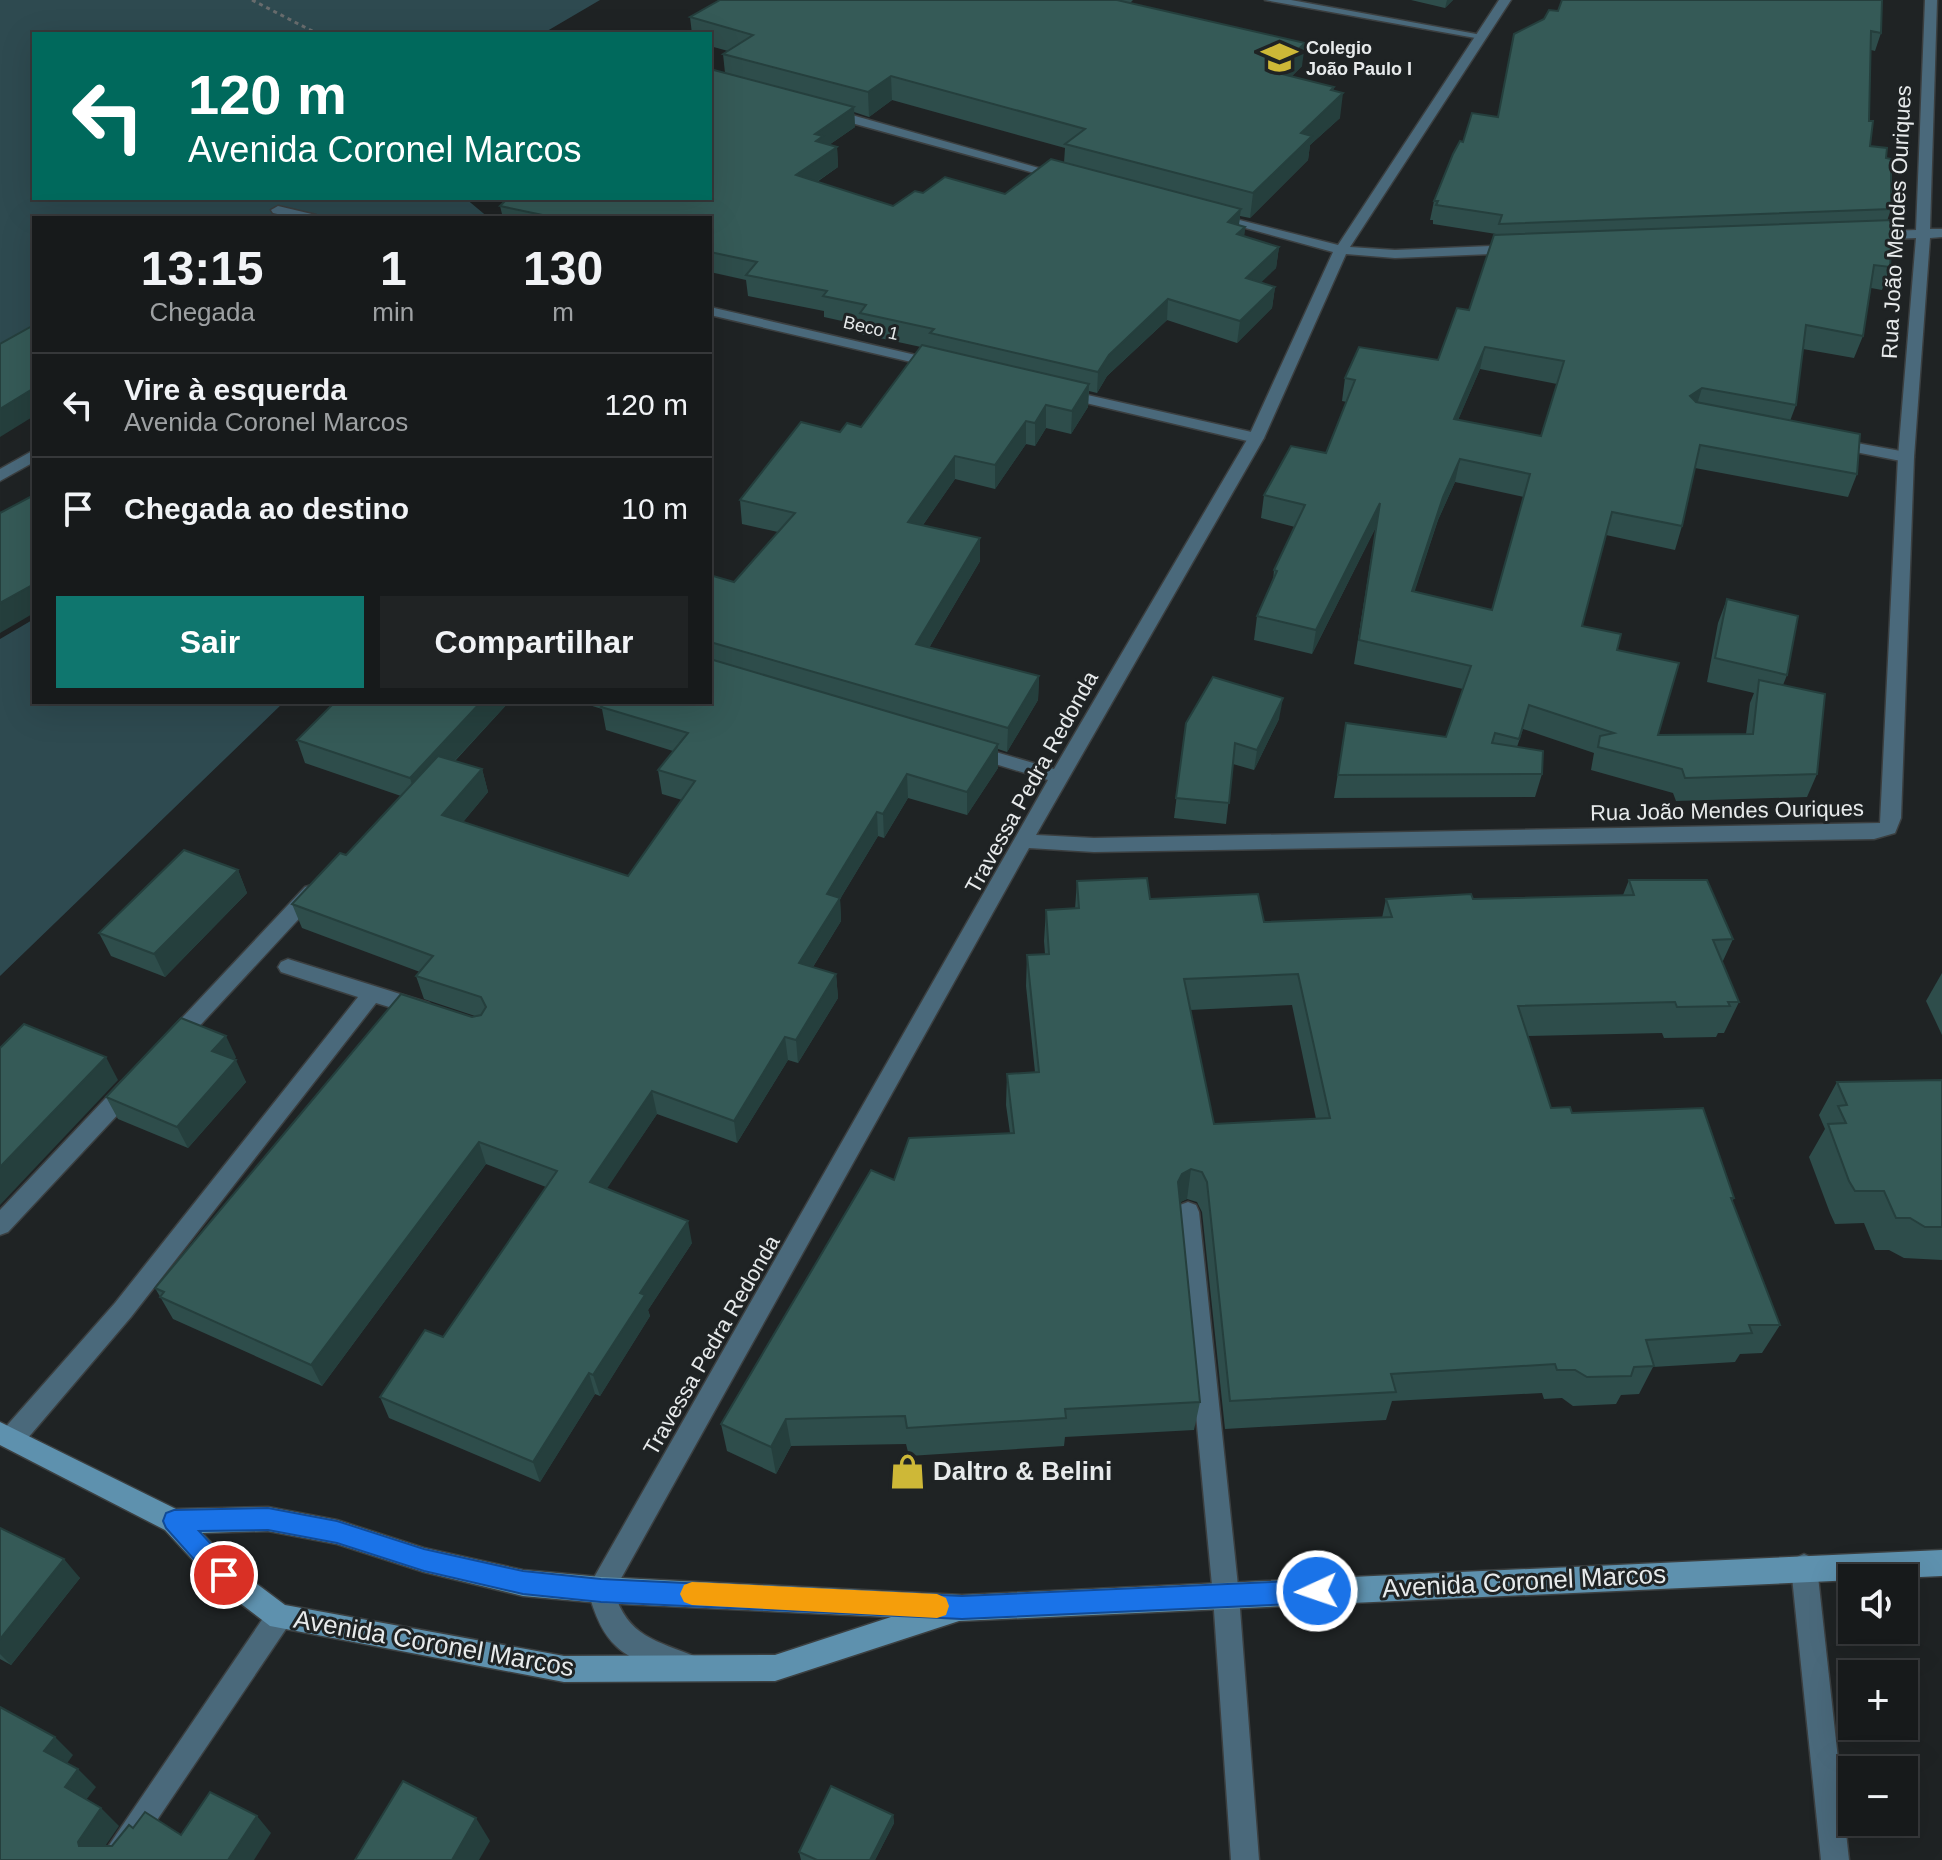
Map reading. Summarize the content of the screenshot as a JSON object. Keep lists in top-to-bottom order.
{
  "streets": {
    "main road": ["Avenida Coronel Marcos"],
    "street": ["Rua João Mendes Ouriques", "Beco 1", "Travessa Pedra Redonda"]
  },
  "crossings": [
    ["Rua João Mendes Ouriques", "Travessa Pedra Redonda"],
    ["Travessa Pedra Redonda", "Avenida Coronel Marcos"]
  ],
  "places": {
    "school or university": ["Colegio João Paulo I"],
    "shop": ["Daltro & Belini"]
  },
  "page": {
    "turn": ["120 m", "Avenida Coronel Marcos"],
    "eta": [
      "13:15",
      "Chegada",
      "1",
      "min",
      "130",
      "m"
    ],
    "list": [
      {
        "name": "Vire à esquerda",
        "note": "Avenida Coronel Marcos",
        "value": "120 m"
      },
      {
        "name": "Chegada ao destino",
        "value": "10 m"
      }
    ],
    "buttons": ["Sair", "Compartilhar"],
    "map_buttons": ["+", "−"]
  }
}
